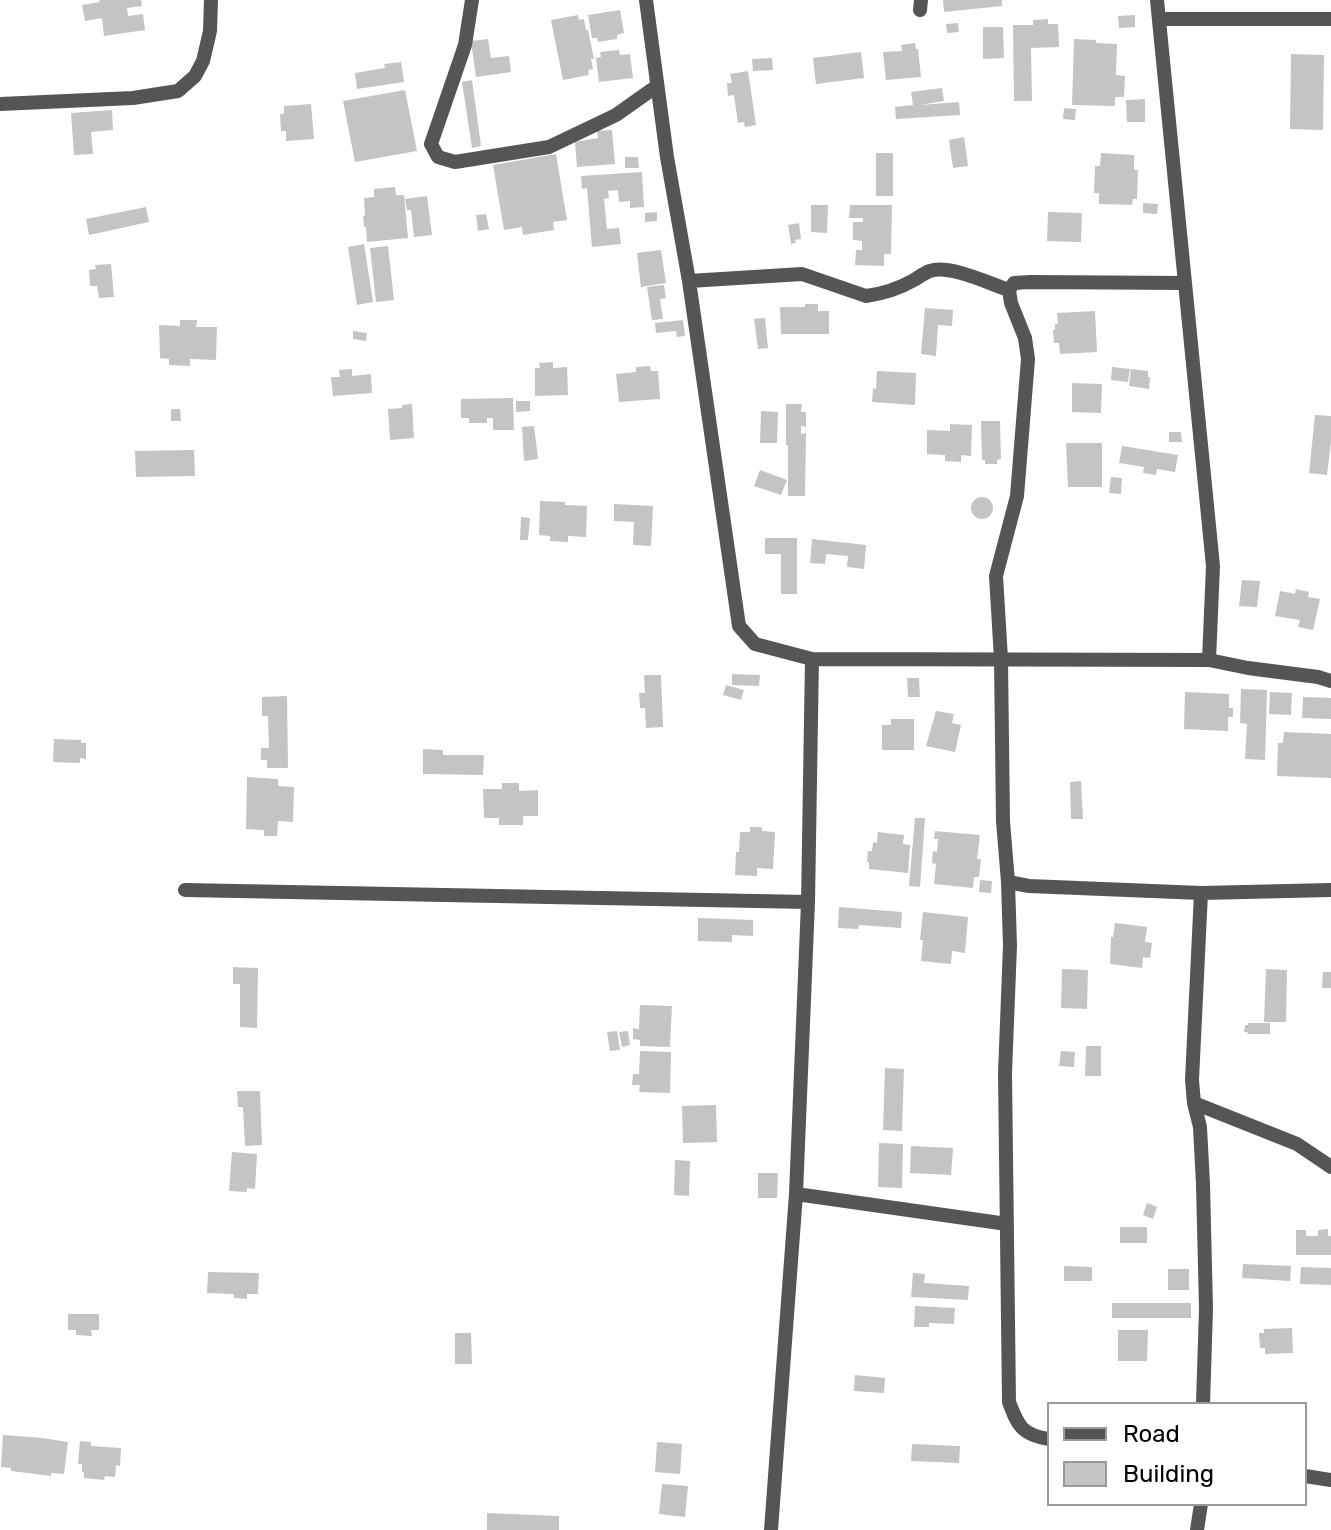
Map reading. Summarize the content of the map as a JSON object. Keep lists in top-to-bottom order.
{
  "legend": ["Road", "Building"]
}
